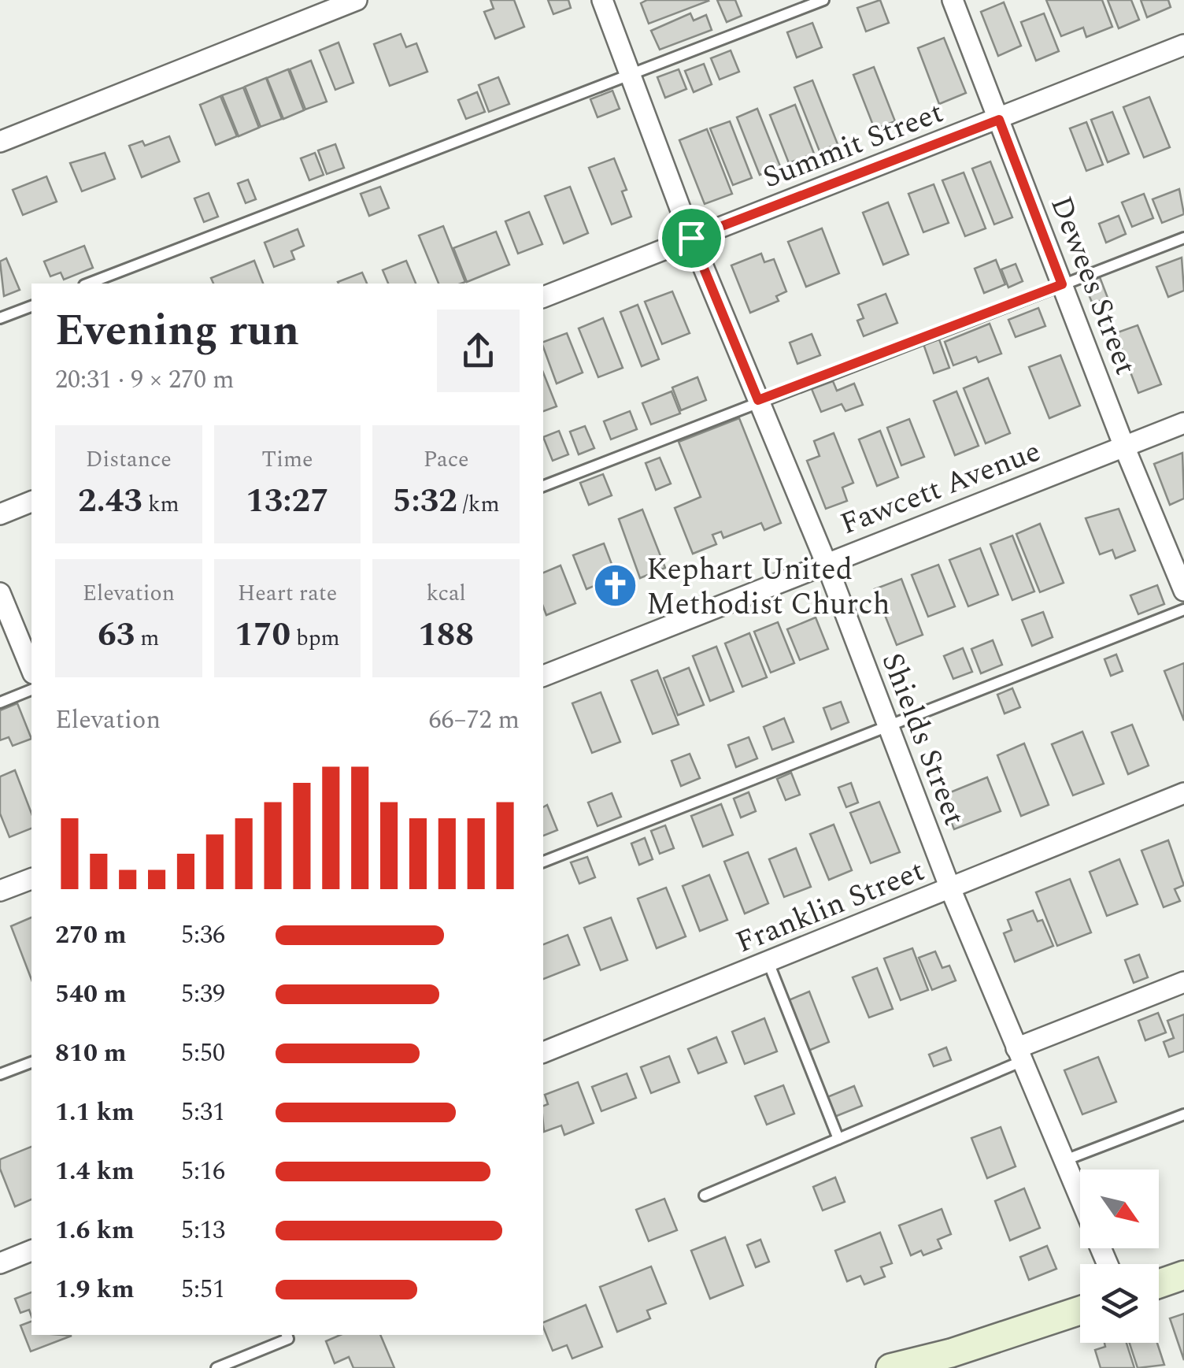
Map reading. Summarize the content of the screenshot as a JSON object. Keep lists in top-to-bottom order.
{
  "streets": {
    "street": [
      "Summit Street",
      "Dewees Street",
      "Fawcett Avenue",
      "Shields Street",
      "Franklin Street"
    ]
  },
  "crossings": [
    ["Summit Street", "Dewees Street"],
    ["Summit Street", "Shields Street"],
    ["Dewees Street", "Fawcett Avenue"],
    ["Fawcett Avenue", "Shields Street"],
    ["Shields Street", "Franklin Street"]
  ],
  "places": {
    "church": ["Kephart United Methodist Church"]
  },
  "north": "bottom right",
  "page": {
    "heading": ["Evening run", "20:31 · 9 × 270 m"],
    "stats": [
      ["Distance", "2.43 km"],
      ["Time", "13:27"],
      ["Pace", "5:32 /km"],
      ["Elevation", "63 m"],
      ["Heart rate", "170 bpm"],
      ["kcal", "188"]
    ],
    "chart": ["Elevation", "66–72 m"],
    "list": [
      {
        "name": "270 m",
        "note": "5:36"
      },
      {
        "name": "540 m",
        "note": "5:39"
      },
      {
        "name": "810 m",
        "note": "5:50"
      },
      {
        "name": "1.1 km",
        "note": "5:31"
      },
      {
        "name": "1.4 km",
        "note": "5:16"
      },
      {
        "name": "1.6 km",
        "note": "5:13"
      },
      {
        "name": "1.9 km",
        "note": "5:51"
      }
    ]
  }
}
